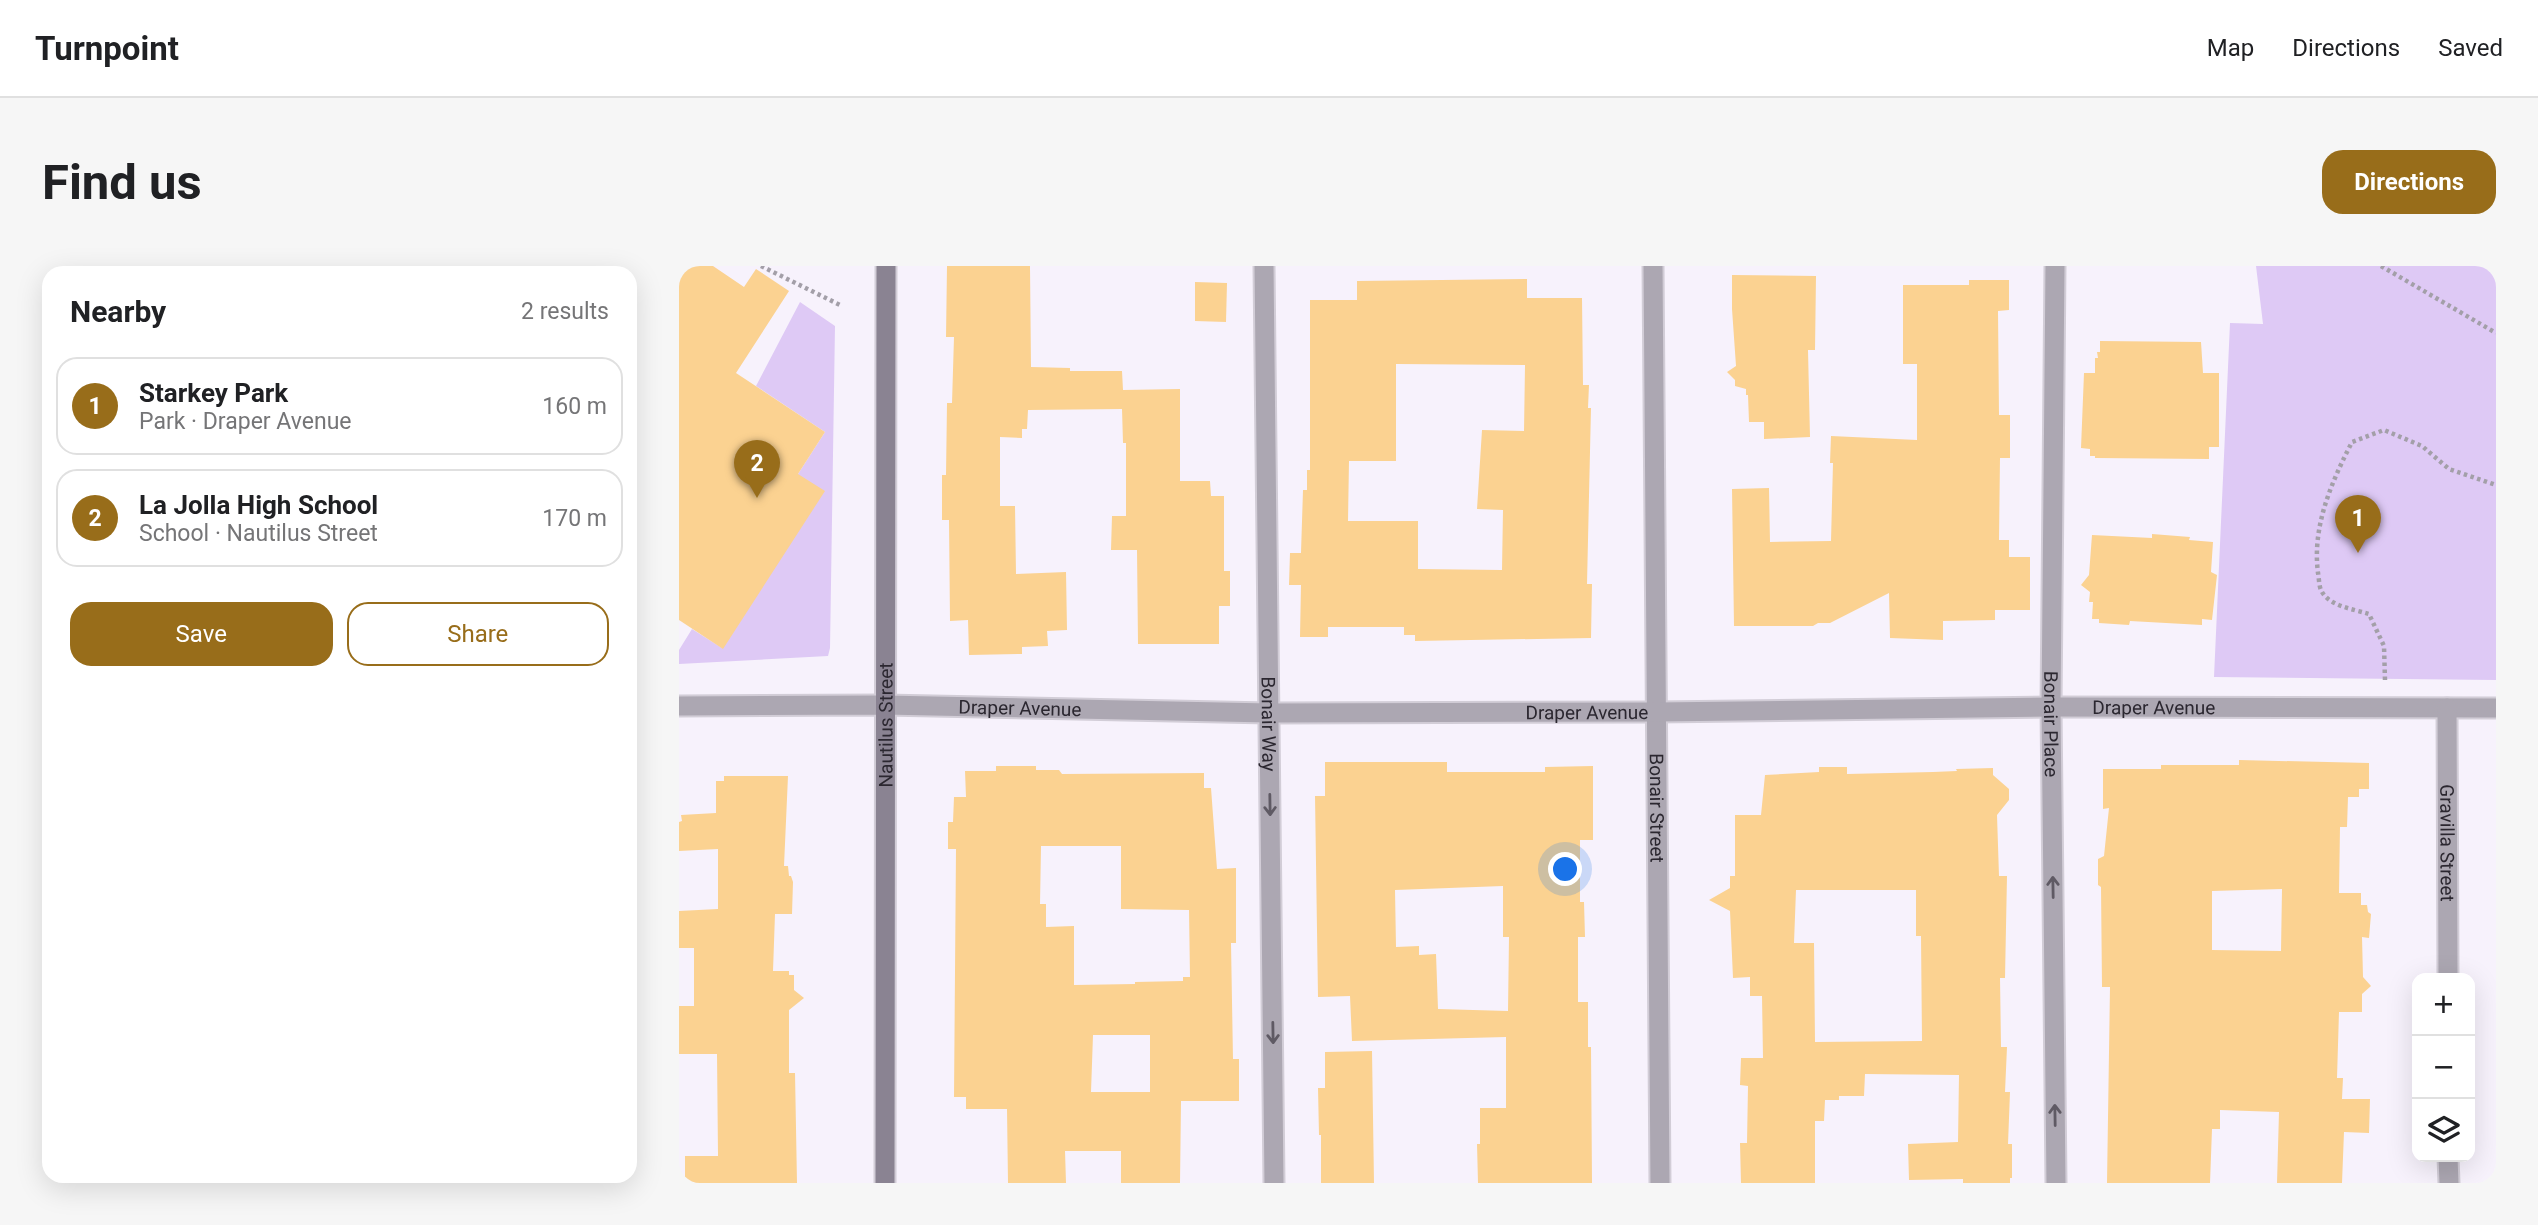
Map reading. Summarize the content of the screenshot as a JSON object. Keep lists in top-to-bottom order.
{
  "streets": {
    "main road": ["Nautilus Street"],
    "street": [
      "Draper Avenue",
      "Bonair Way",
      "Bonair Place",
      "Bonair Street",
      "Gravilla Street"
    ]
  },
  "crossings": [
    ["Draper Avenue", "Nautilus Street"],
    ["Draper Avenue", "Bonair Way"],
    ["Draper Avenue", "Bonair Place"],
    ["Draper Avenue", "Bonair Street"],
    ["Draper Avenue", "Gravilla Street"]
  ],
  "one_way": ["Bonair Way", "Bonair Place"],
  "page": {
    "header": "Turnpoint",
    "nav": ["Map", "Directions", "Saved"],
    "buttons": [
      "Directions",
      ["Save", "Share"]
    ],
    "title": "Find us",
    "heading": ["Nearby", "2 results"],
    "list": [
      {
        "mark": "1",
        "name": "Starkey Park",
        "note": "Park · Draper Avenue",
        "value": "160 m"
      },
      {
        "mark": "2",
        "name": "La Jolla High School",
        "note": "School · Nautilus Street",
        "value": "170 m"
      }
    ],
    "pins": ["2", "1"],
    "map_buttons": ["+", "−"]
  }
}
